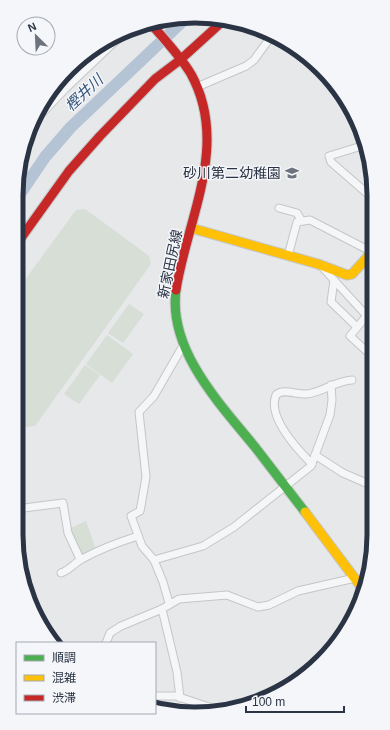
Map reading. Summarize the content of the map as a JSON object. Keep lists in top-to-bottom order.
{
  "streets": {
    "main road": ["新家田尻線"]
  },
  "water": ["樫井川"],
  "places": {
    "school or university": ["砂川第二幼稚園"]
  },
  "legend": ["順調", "混雑", "渋滞"],
  "scale_bar": "100 m",
  "north": "top left"
}
